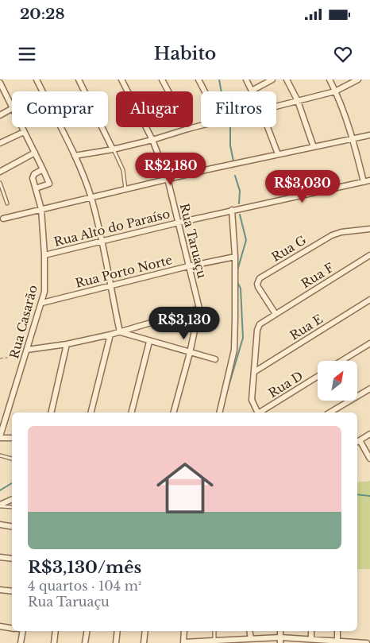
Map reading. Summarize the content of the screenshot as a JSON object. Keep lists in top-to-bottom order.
{
  "streets": {
    "street": [
      "Rua Alto do Paraíso",
      "Rua Taruaçu",
      "Rua G",
      "Rua Porto Norte",
      "Rua F",
      "Rua Casarão",
      "Rua E",
      "Rua D"
    ]
  },
  "crossings": [
    ["Rua Alto do Paraíso", "Rua Taruaçu"],
    ["Rua Alto do Paraíso", "Rua Casarão"],
    ["Rua Taruaçu", "Rua Porto Norte"],
    ["Rua G", "Rua F"],
    ["Rua Porto Norte", "Rua Casarão"],
    ["Rua F", "Rua E"]
  ],
  "north": "top right",
  "page": {
    "status": "20:28",
    "header": "Habito",
    "chip": ["Comprar", "Alugar", "Filtros"],
    "price": ["R$2,180", "R$3,030", "R$3,130"],
    "list": [
      {
        "name": "R$3,130/mês",
        "note": "4 quartos · 104 m² · Rua Taruaçu"
      }
    ]
  }
}
